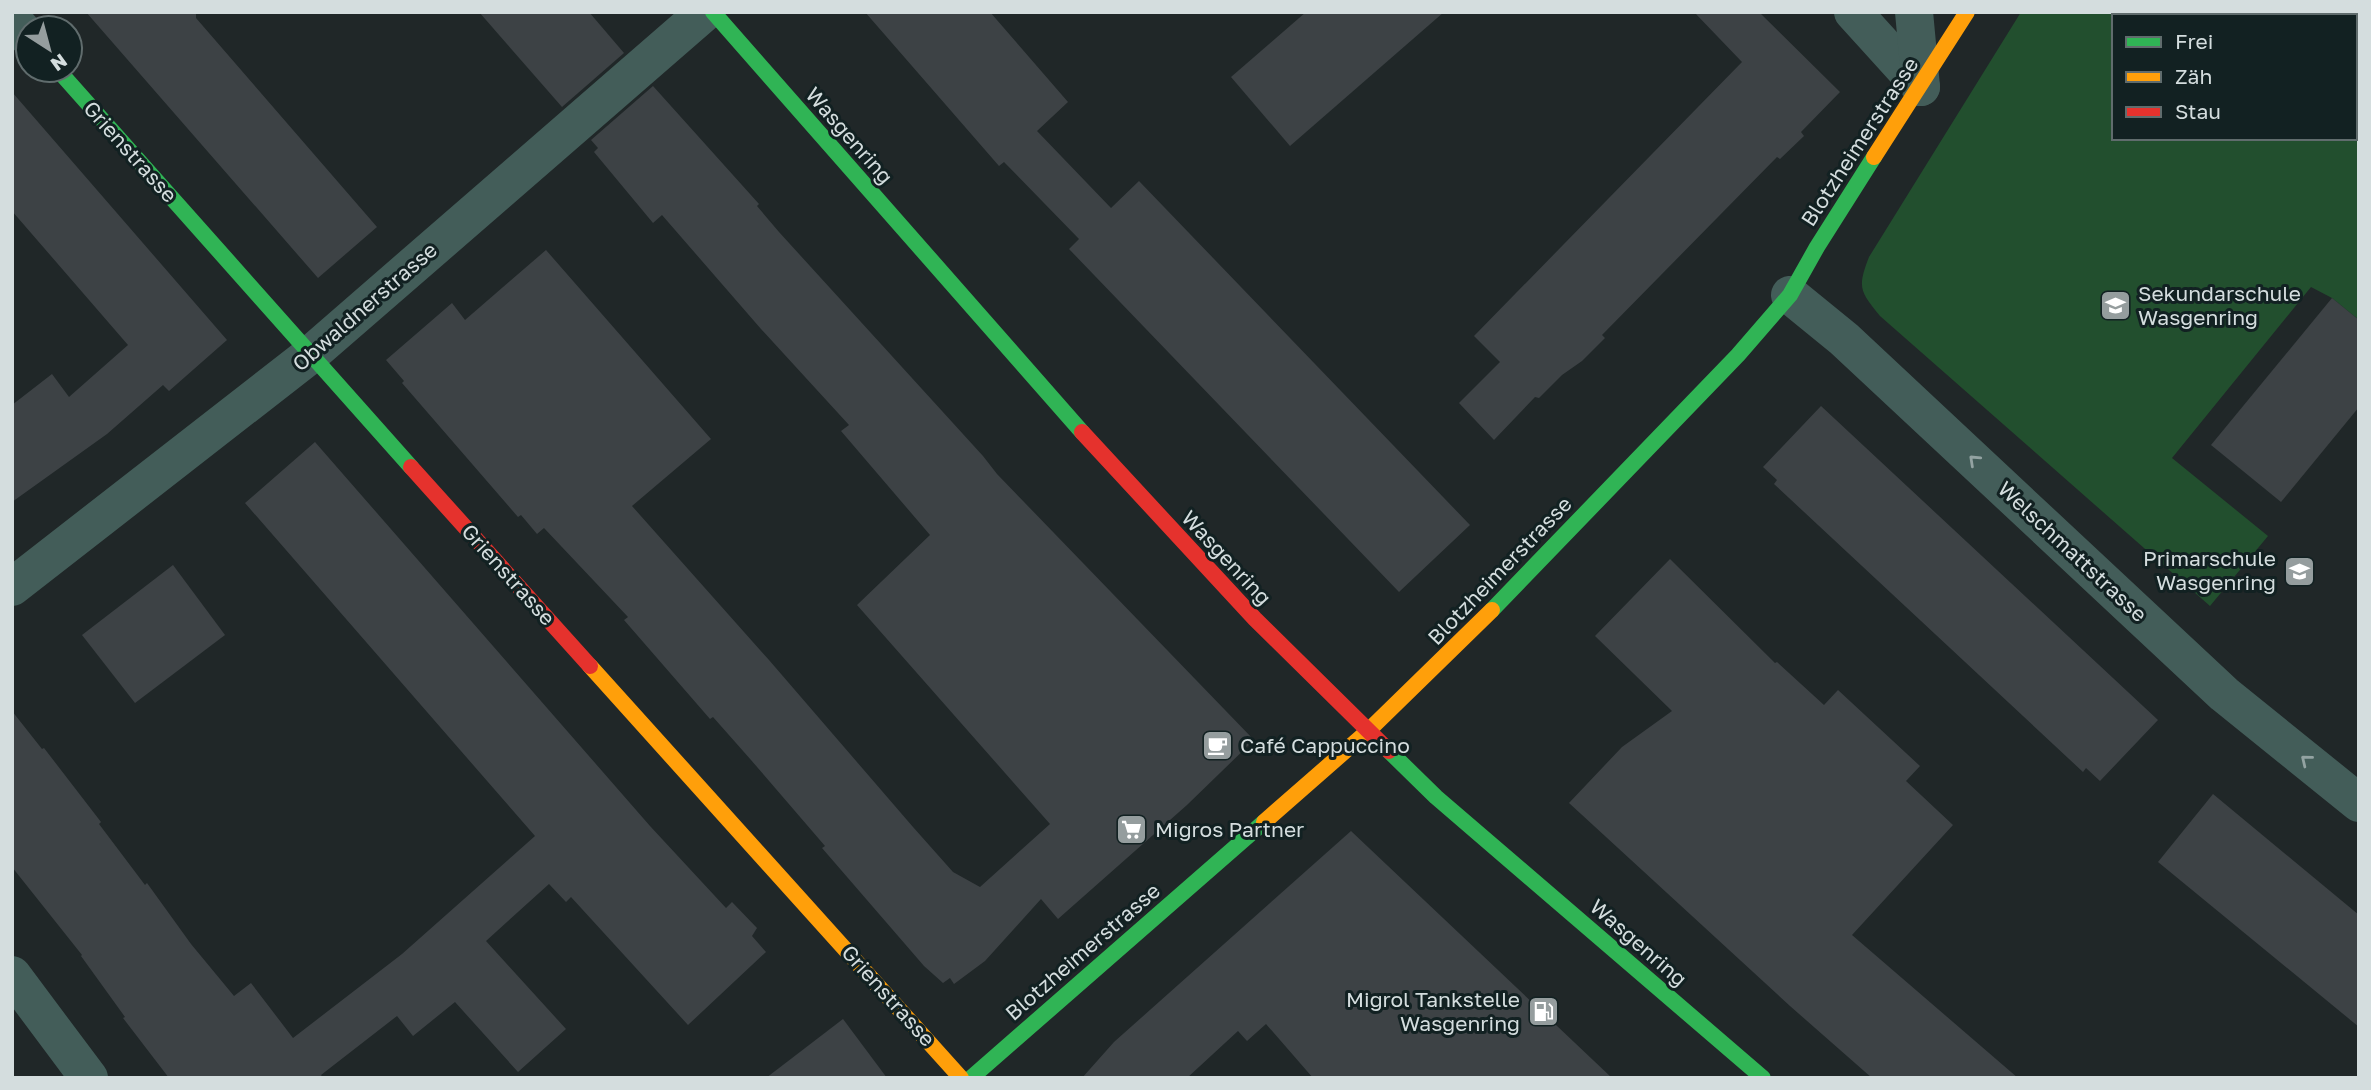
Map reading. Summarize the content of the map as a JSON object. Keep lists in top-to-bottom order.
{
  "streets": {
    "street": [
      "Wasgenring",
      "Blotzheimerstrasse",
      "Grienstrasse",
      "Obwaldnerstrasse",
      "Welschmattstrasse"
    ]
  },
  "crossings": [
    ["Wasgenring", "Blotzheimerstrasse"],
    ["Blotzheimerstrasse", "Welschmattstrasse"],
    ["Grienstrasse", "Obwaldnerstrasse"]
  ],
  "one_way": ["Welschmattstrasse"],
  "places": {
    "school or university": ["Sekundarschule Wasgenring", "Primarschule Wasgenring"],
    "cafe": ["Café Cappuccino"],
    "supermarket": ["Migros Partner"],
    "fuel station": ["Migrol Tankstelle Wasgenring"]
  },
  "legend": ["Frei", "Zäh", "Stau"],
  "north": "bottom right"
}
